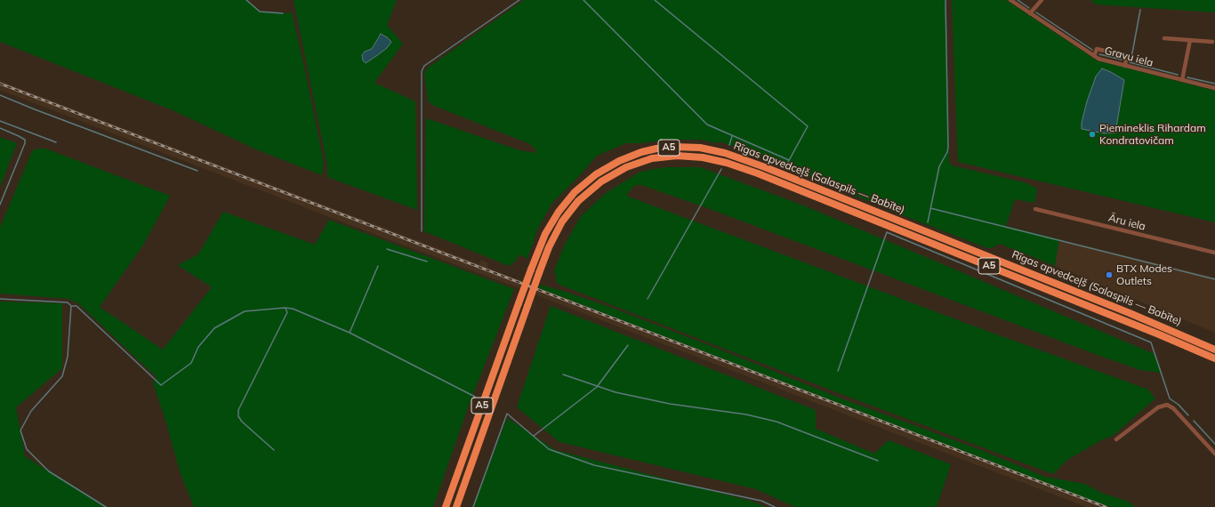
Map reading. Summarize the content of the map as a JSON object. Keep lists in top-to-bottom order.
{
  "streets": {
    "highway": ["A5", "Rīgas apvedceļš (Salaspils — Babīte)"],
    "street": ["Gravu iela", "Āru iela"]
  },
  "places": ["Piemineklis Rihardam Kondratovičam", "BTX Modes Outlets"]
}
